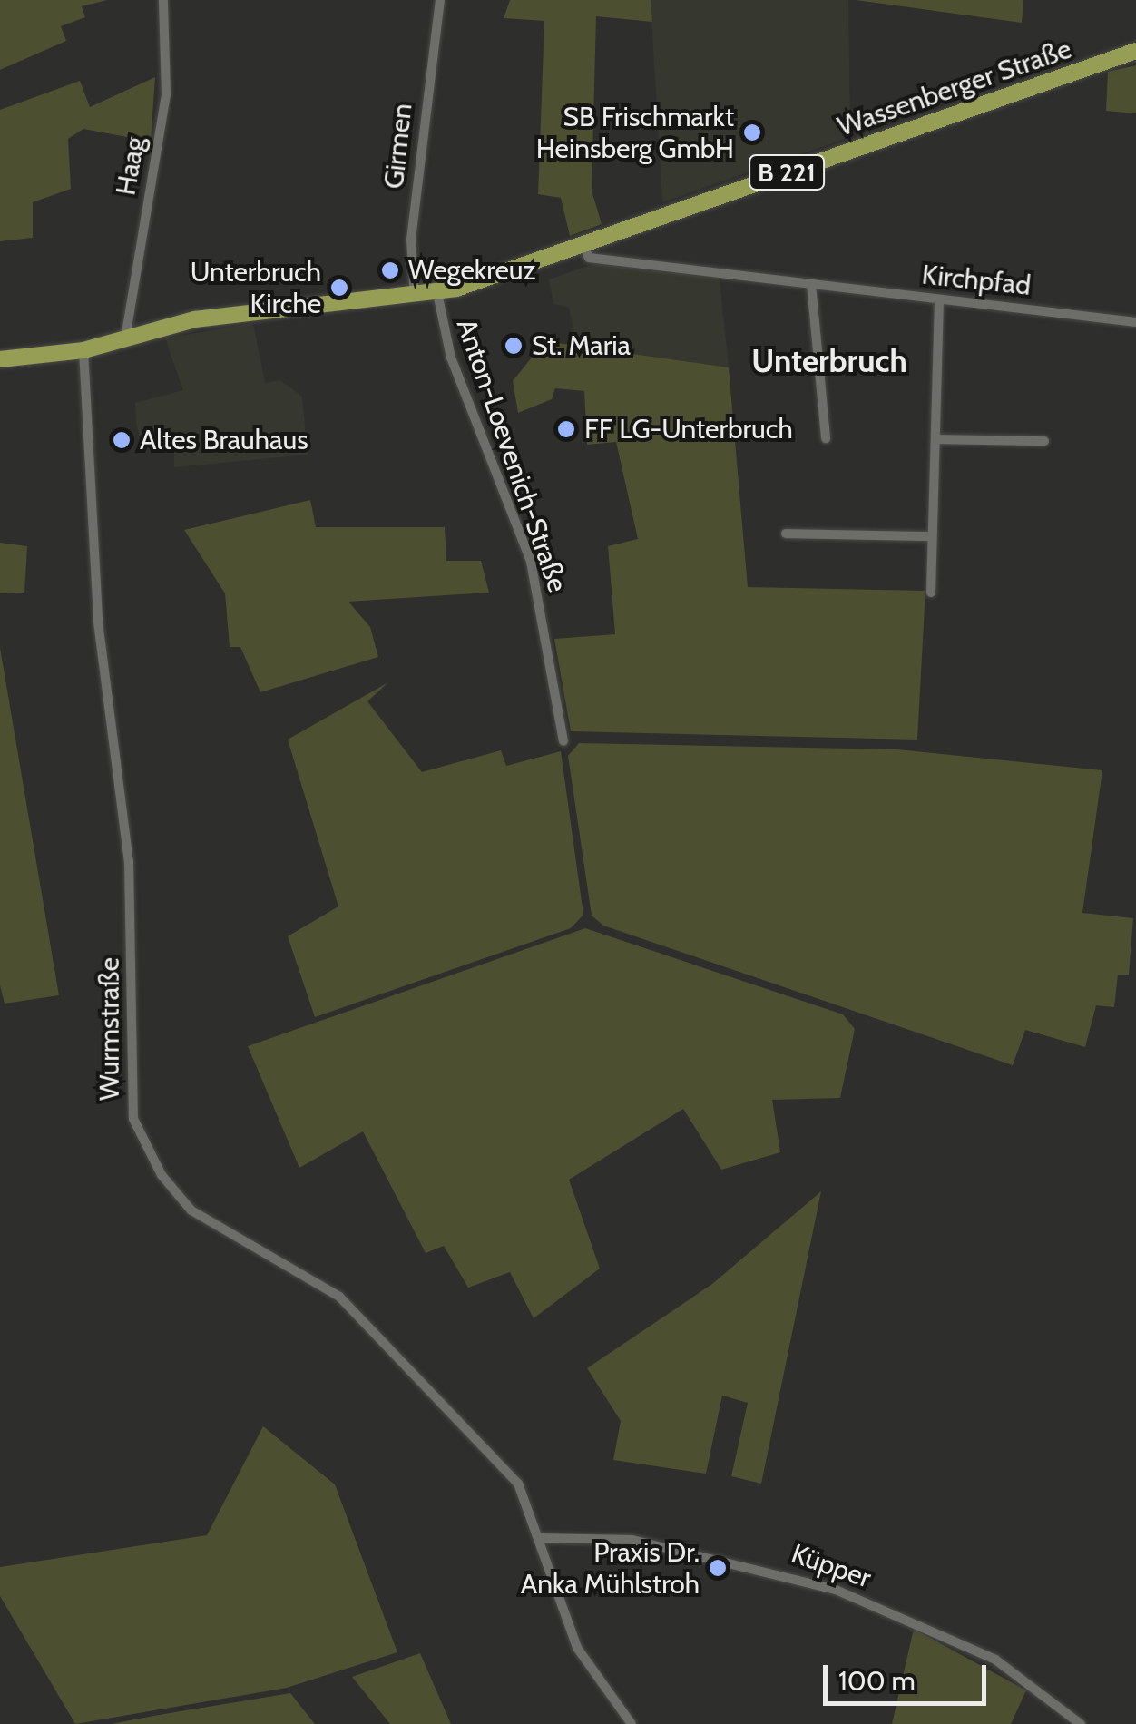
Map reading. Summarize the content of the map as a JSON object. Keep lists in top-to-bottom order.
{
  "streets": {
    "main road": ["Wassenberger Straße", "B 221"],
    "street": [
      "Girmen",
      "Haag",
      "Kirchpfad",
      "Anton-Loevenich-Straße",
      "Wurmstraße",
      "Küpper"
    ]
  },
  "crossings": [
    ["Wassenberger Straße", "Girmen"],
    ["Wassenberger Straße", "Haag"],
    ["Wassenberger Straße", "Kirchpfad"],
    ["Wassenberger Straße", "Anton-Loevenich-Straße"],
    ["Wassenberger Straße", "Wurmstraße"],
    ["Wurmstraße", "Küpper"]
  ],
  "districts": ["Unterbruch"],
  "places": [
    "SB Frischmarkt Heinsberg GmbH",
    "Wegekreuz",
    "Unterbruch Kirche",
    "St. Maria",
    "FF LG-Unterbruch",
    "Altes Brauhaus",
    "Praxis Dr. Anka Mühlstroh"
  ],
  "scale_bar": "100 m"
}
